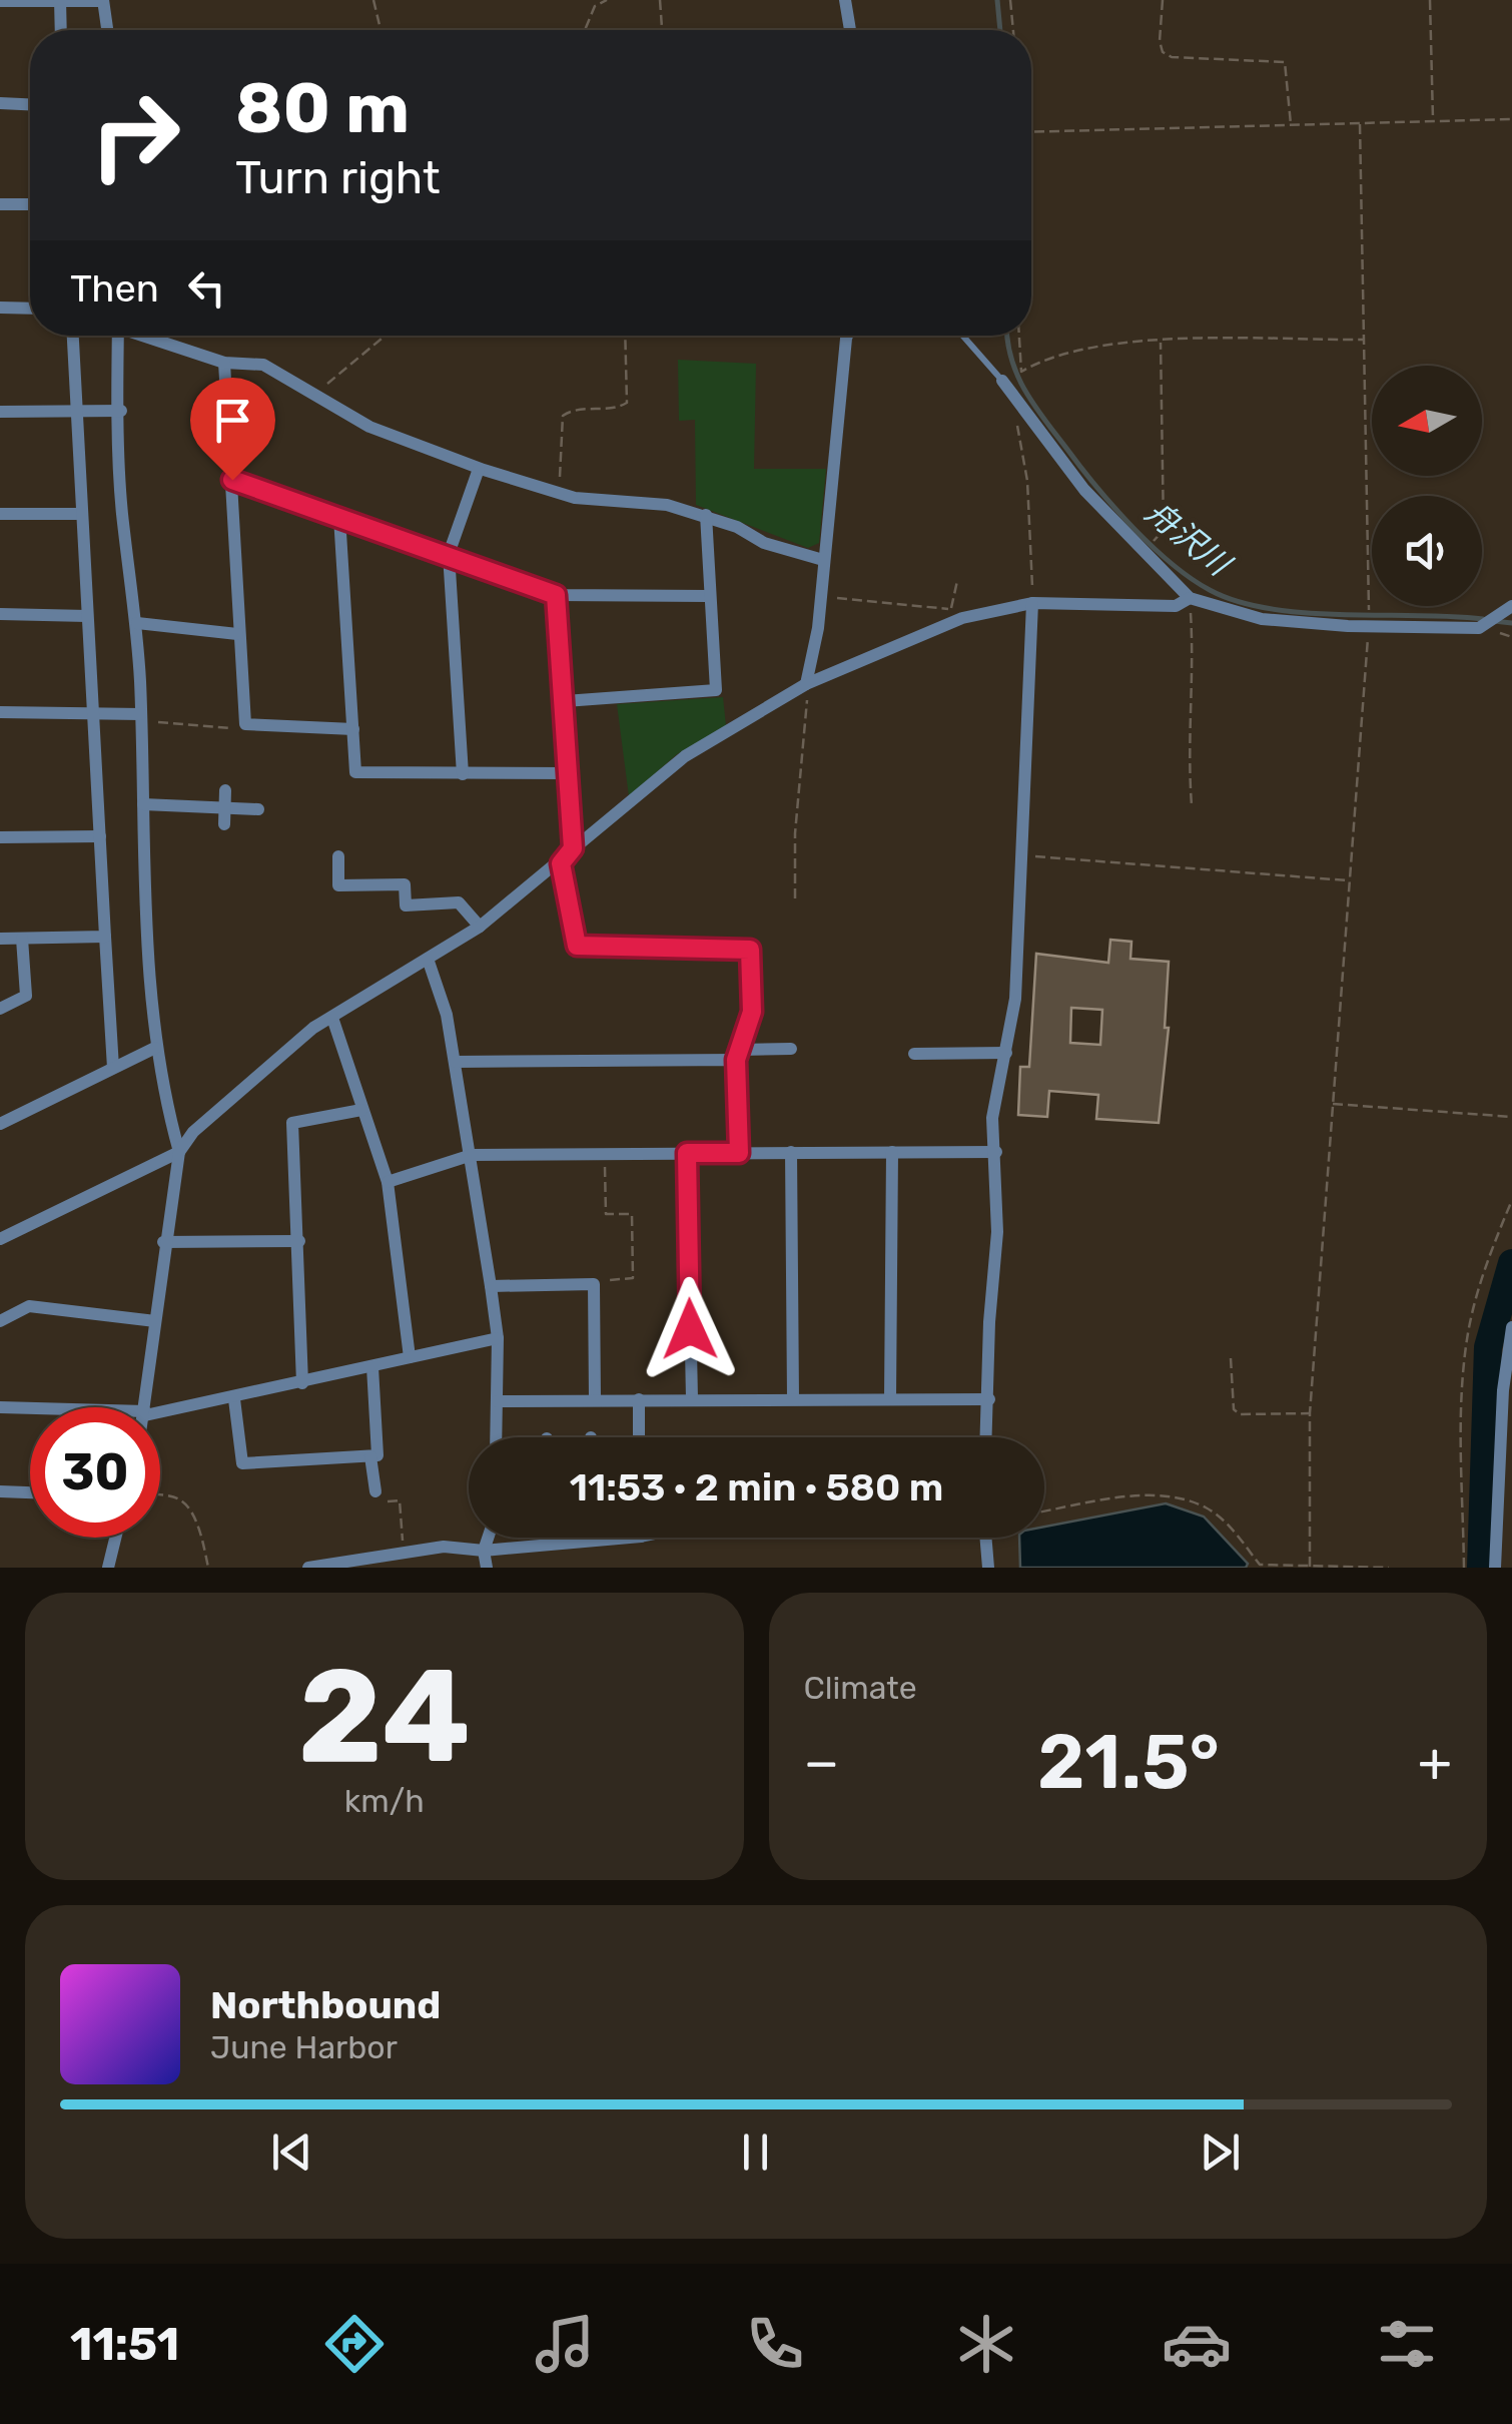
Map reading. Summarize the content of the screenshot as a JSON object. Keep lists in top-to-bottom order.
{
  "water": ["舟沢川"],
  "north": "left",
  "page": {
    "turn": ["80 m", "Turn right"],
    "then": "Then",
    "limit": "30",
    "trip": "11:53 · 2 min · 580 m",
    "tile": [
      ["24", "km/h"],
      "Climate"
    ],
    "heat": ["−", "21.5°", "+"],
    "song": ["Northbound", "June Harbor"],
    "tabs": "11:51"
  }
}
